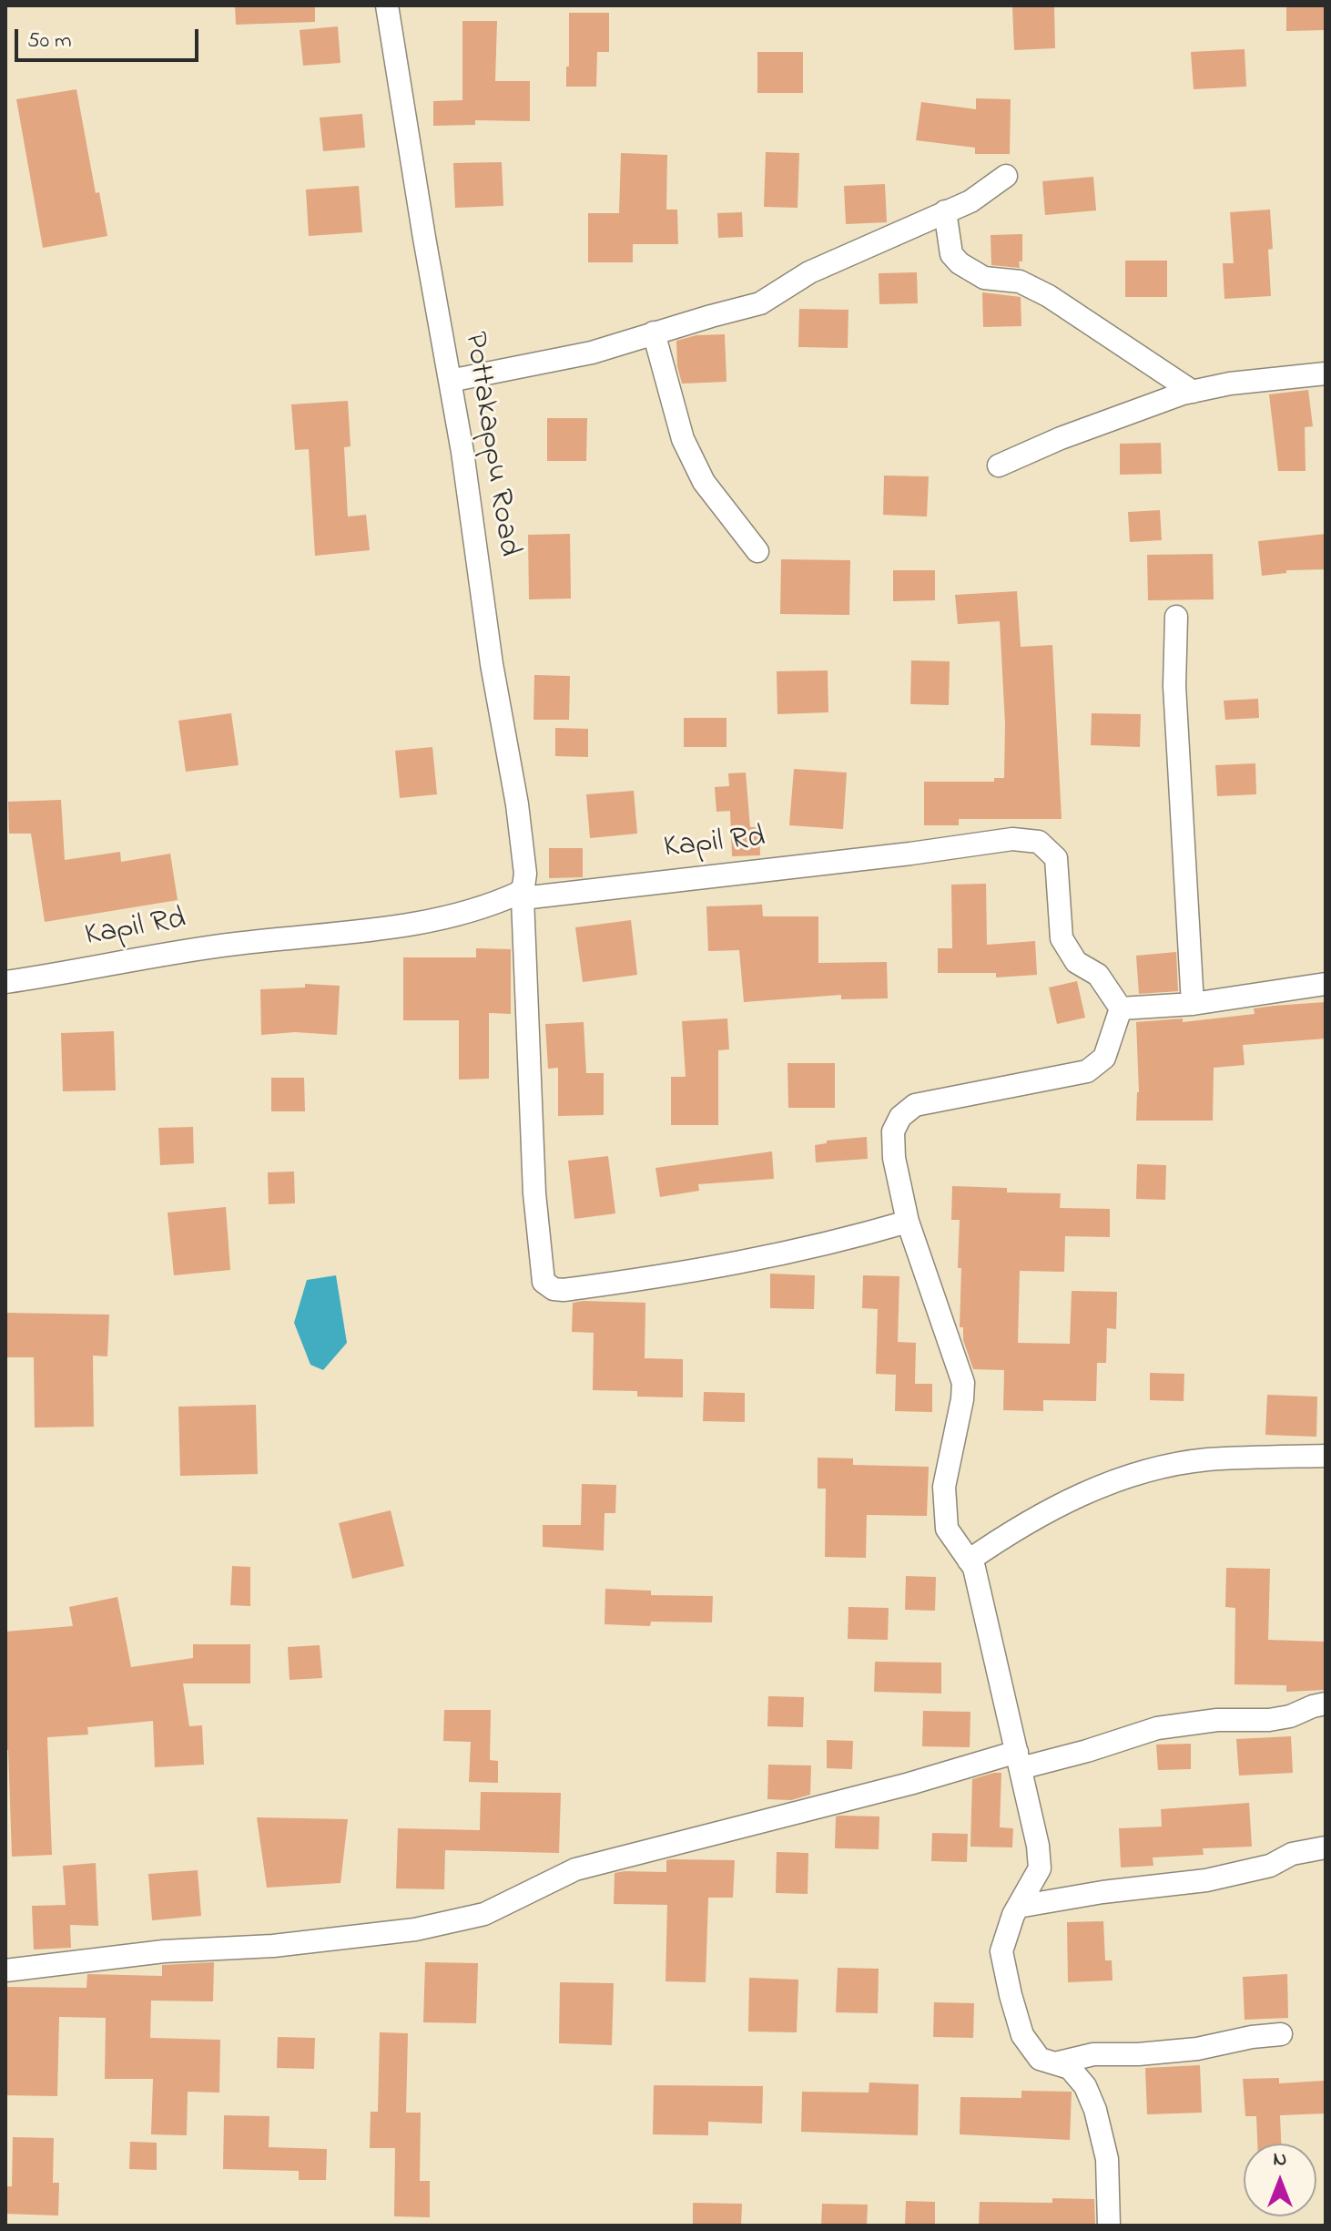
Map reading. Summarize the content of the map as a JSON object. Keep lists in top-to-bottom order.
{
  "streets": {
    "street": ["Pottakappu Road", "Kapil Rd"]
  },
  "crossings": [
    ["Pottakappu Road", "Kapil Rd"]
  ],
  "scale_bar": "50 m",
  "north": "top"
}
